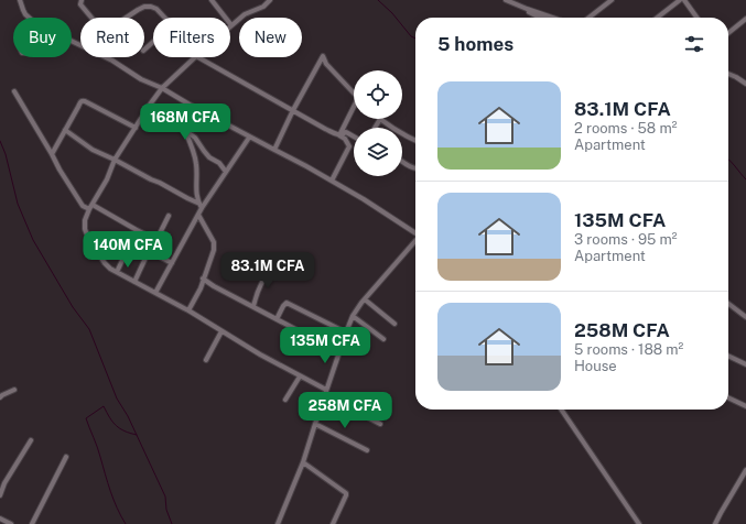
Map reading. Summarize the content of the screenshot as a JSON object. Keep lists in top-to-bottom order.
{
  "page": {
    "chip": [
      "Buy",
      "Rent",
      "Filters",
      "New"
    ],
    "heading": "5 homes",
    "list": [
      {
        "name": "83.1M CFA",
        "note": "2 rooms · 58 m² · Apartment"
      },
      {
        "name": "135M CFA",
        "note": "3 rooms · 95 m² · Apartment"
      },
      {
        "name": "258M CFA",
        "note": "5 rooms · 188 m² · House"
      }
    ],
    "price": [
      "168M CFA",
      "140M CFA",
      "83.1M CFA",
      "135M CFA",
      "258M CFA"
    ]
  }
}
